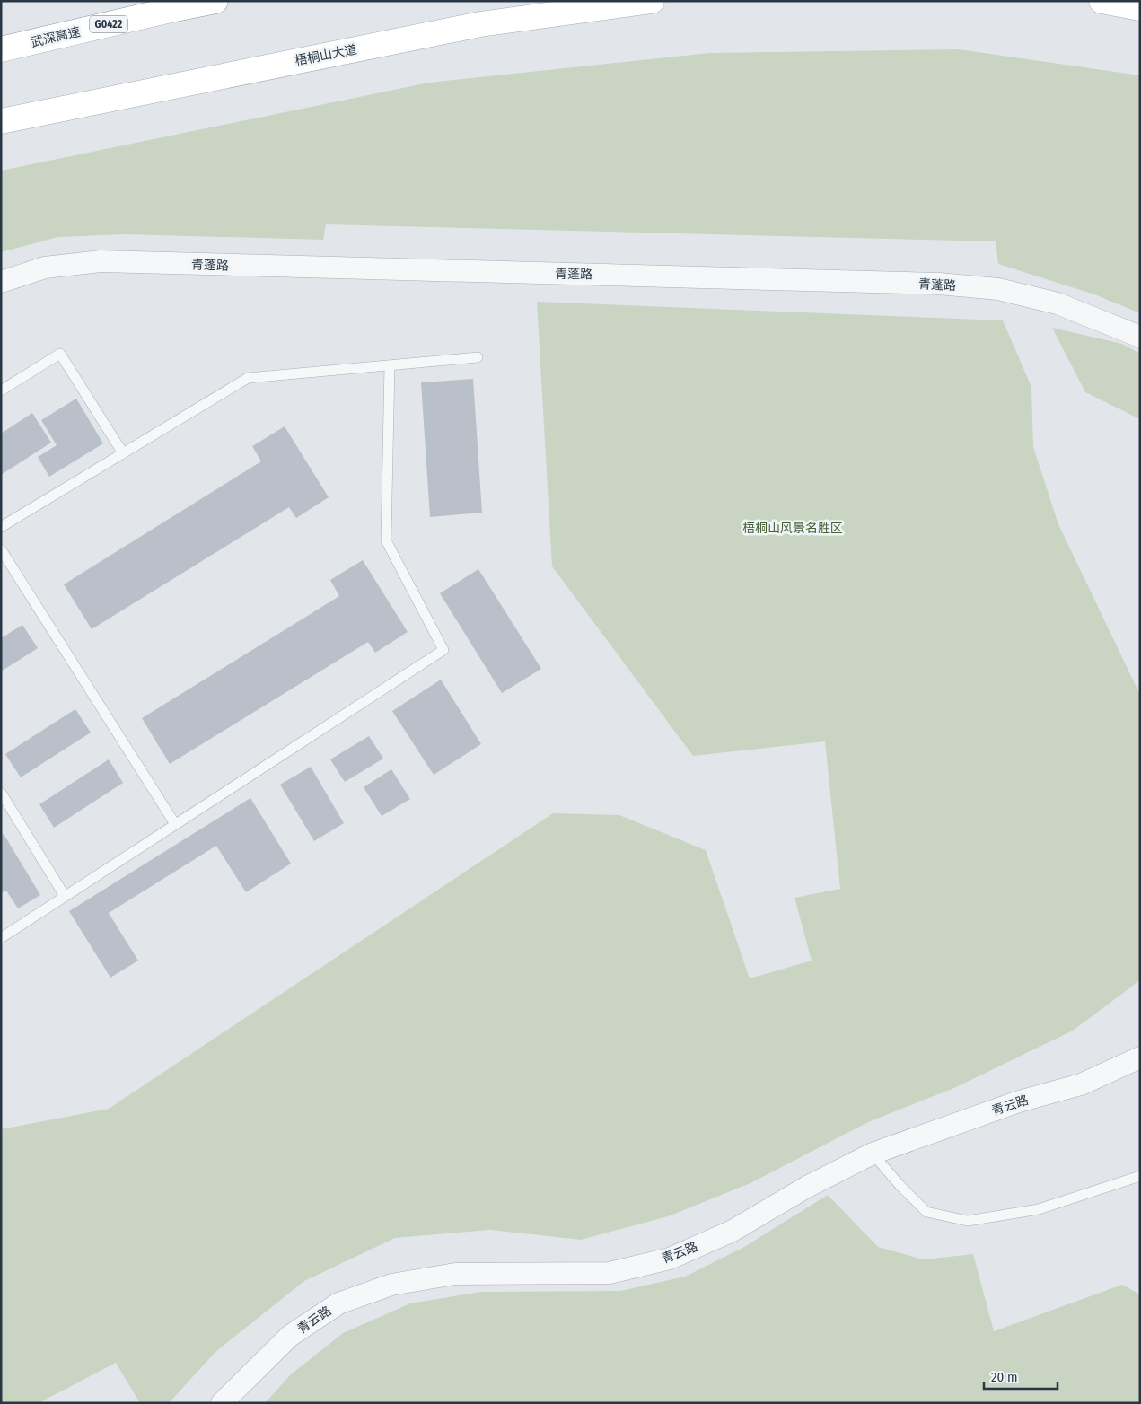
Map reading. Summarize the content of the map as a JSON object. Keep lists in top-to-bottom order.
{
  "streets": {
    "main road": ["G0422", "武深高速", "梧桐山大道"],
    "street": ["青蓬路", "青云路"]
  },
  "parks": ["梧桐山风景名胜区"],
  "scale_bar": "20 m"
}
